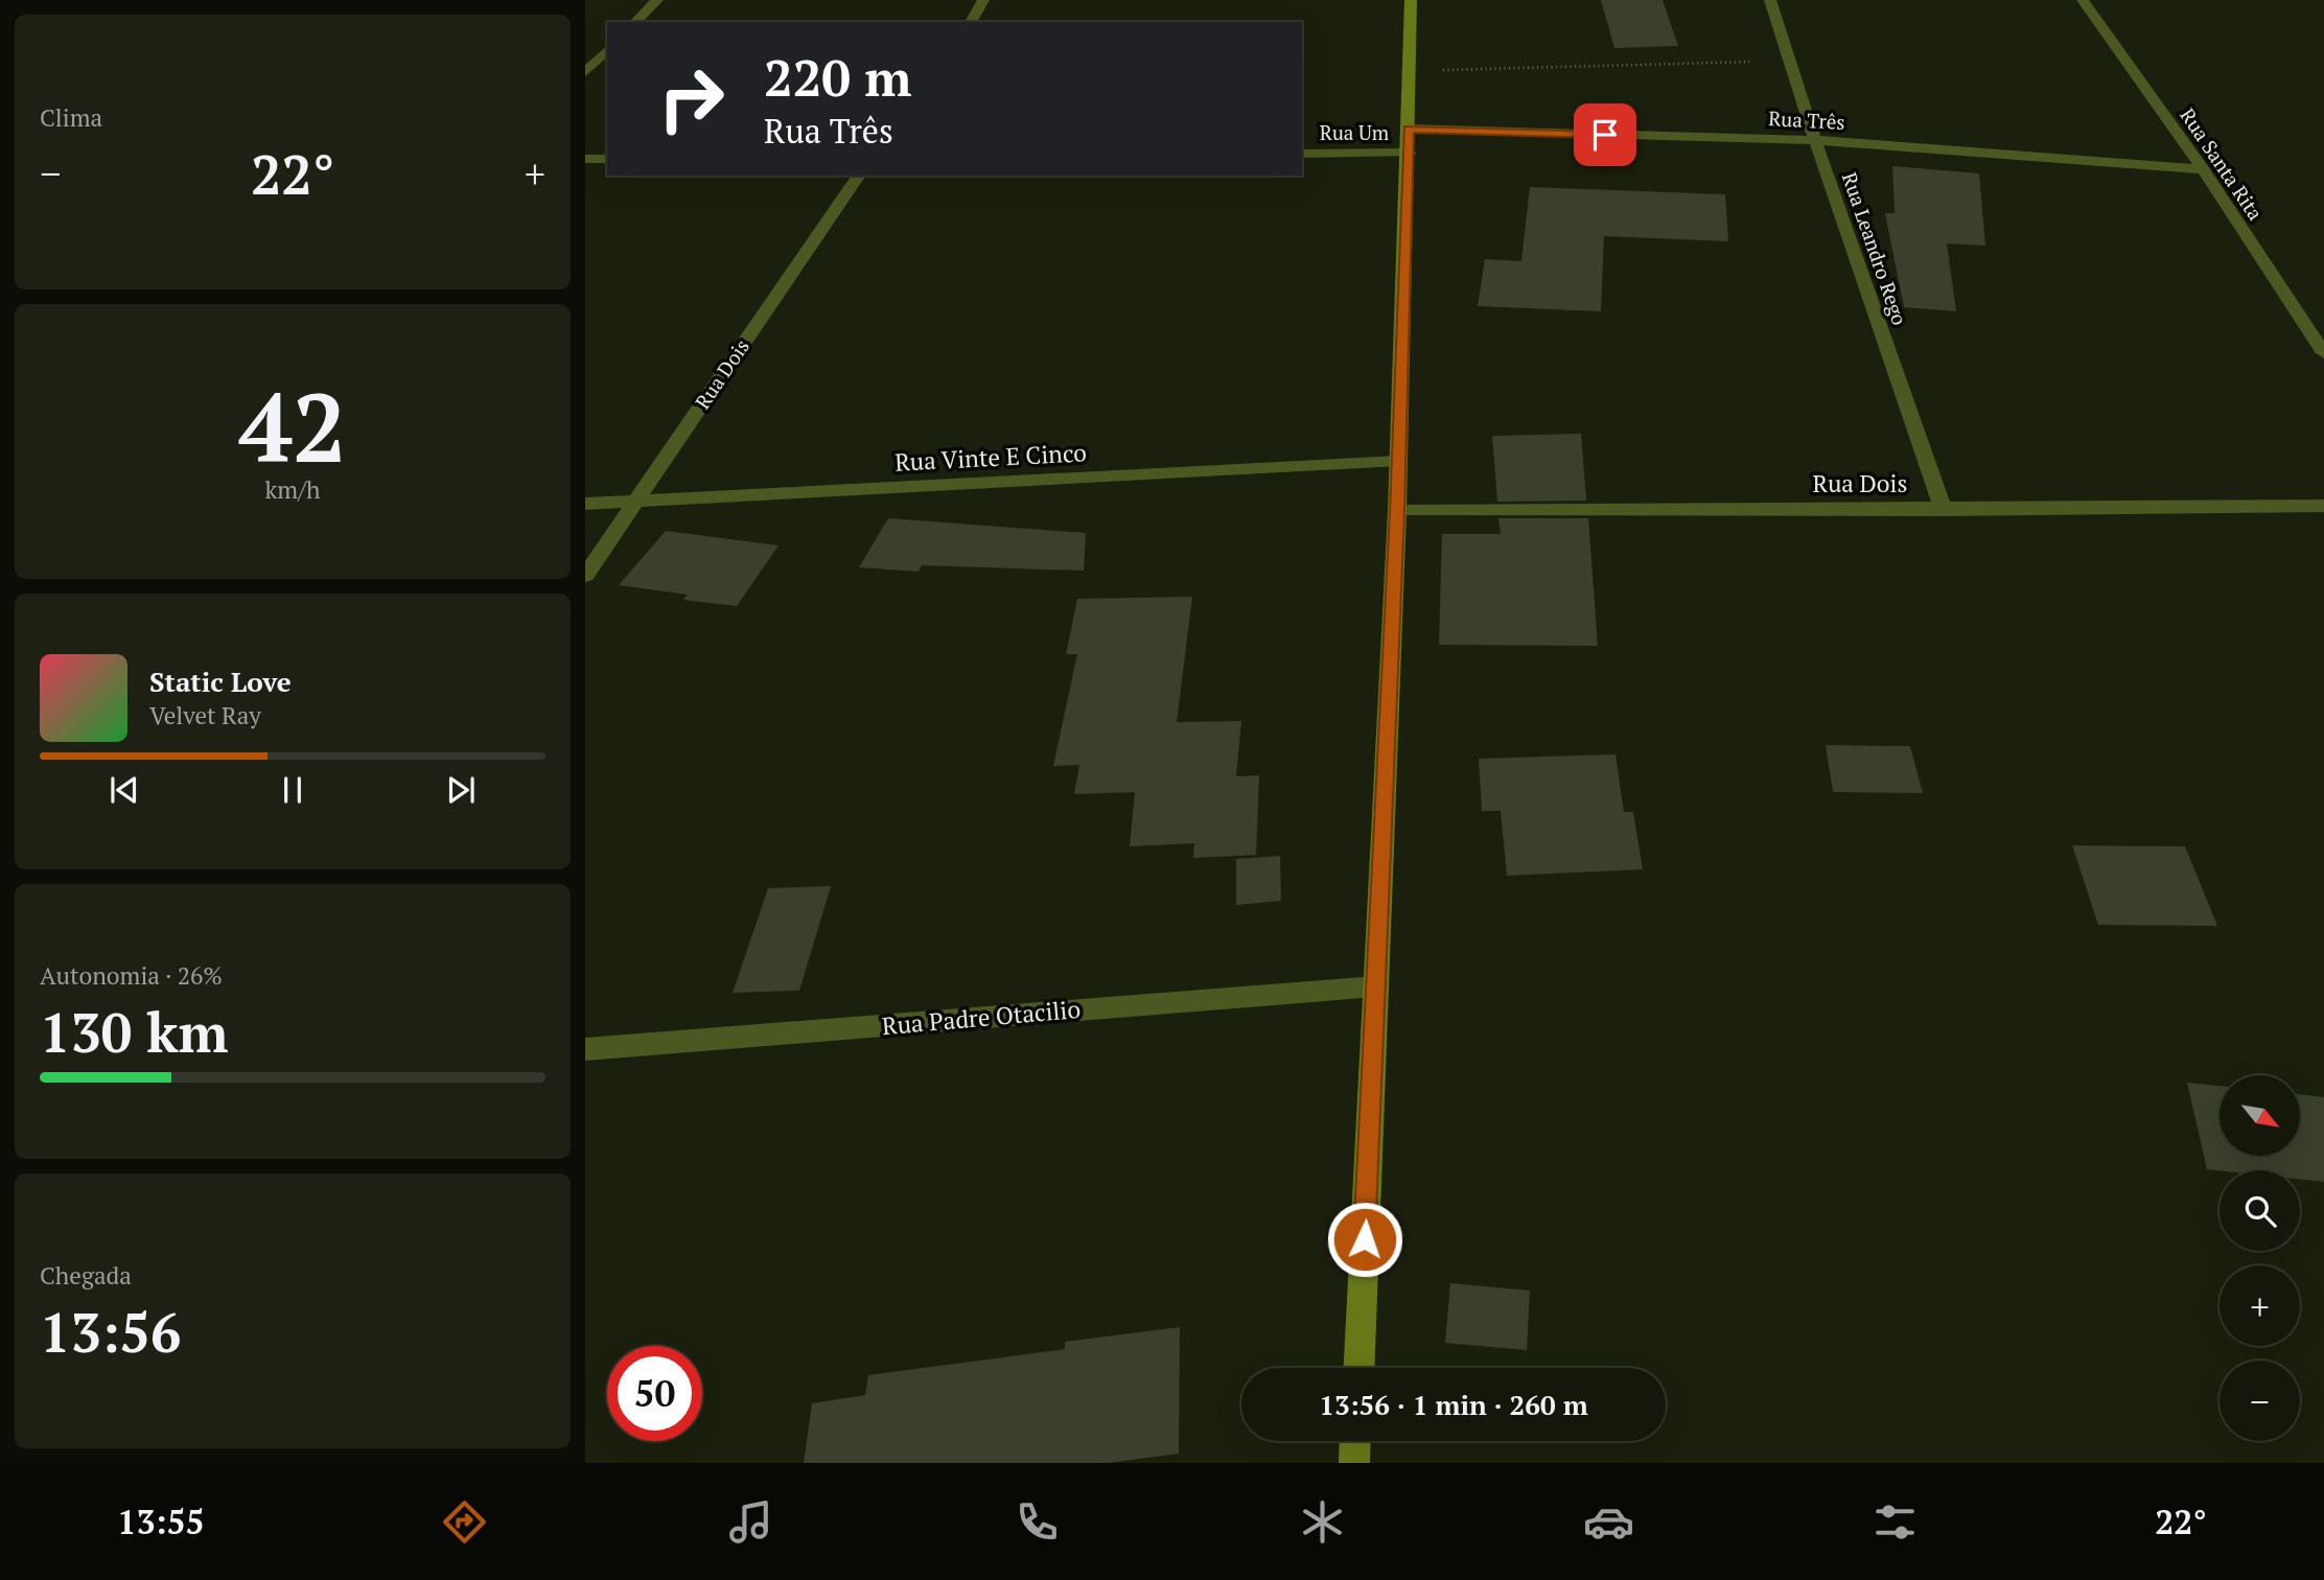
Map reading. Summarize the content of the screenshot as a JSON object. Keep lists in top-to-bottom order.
{
  "streets": {
    "street": [
      "Rua Três",
      "Rua Um",
      "Rua Santa Rita",
      "Rua Leandro Rego",
      "Rua Dois",
      "Rua Vinte E Cinco",
      "Rua Padre Otacilio"
    ]
  },
  "crossings": [
    ["Rua Três", "Rua Santa Rita"],
    ["Rua Três", "Rua Leandro Rego"],
    ["Rua Leandro Rego", "Rua Dois"],
    ["Rua Dois", "Rua Vinte E Cinco"]
  ],
  "north": "bottom right",
  "page": {
    "tile": [
      "Clima",
      ["42", "km/h"],
      ["Autonomia · 26%", "130 km"],
      ["Chegada", "13:56"]
    ],
    "turn": ["220 m", "Rua Três"],
    "heat": ["−", "22°", "+"],
    "song": ["Static Love", "Velvet Ray"],
    "map_buttons": ["+", "−"],
    "limit": "50",
    "trip": "13:56 · 1 min · 260 m",
    "tabs": ["13:55", "22°"]
  }
}
